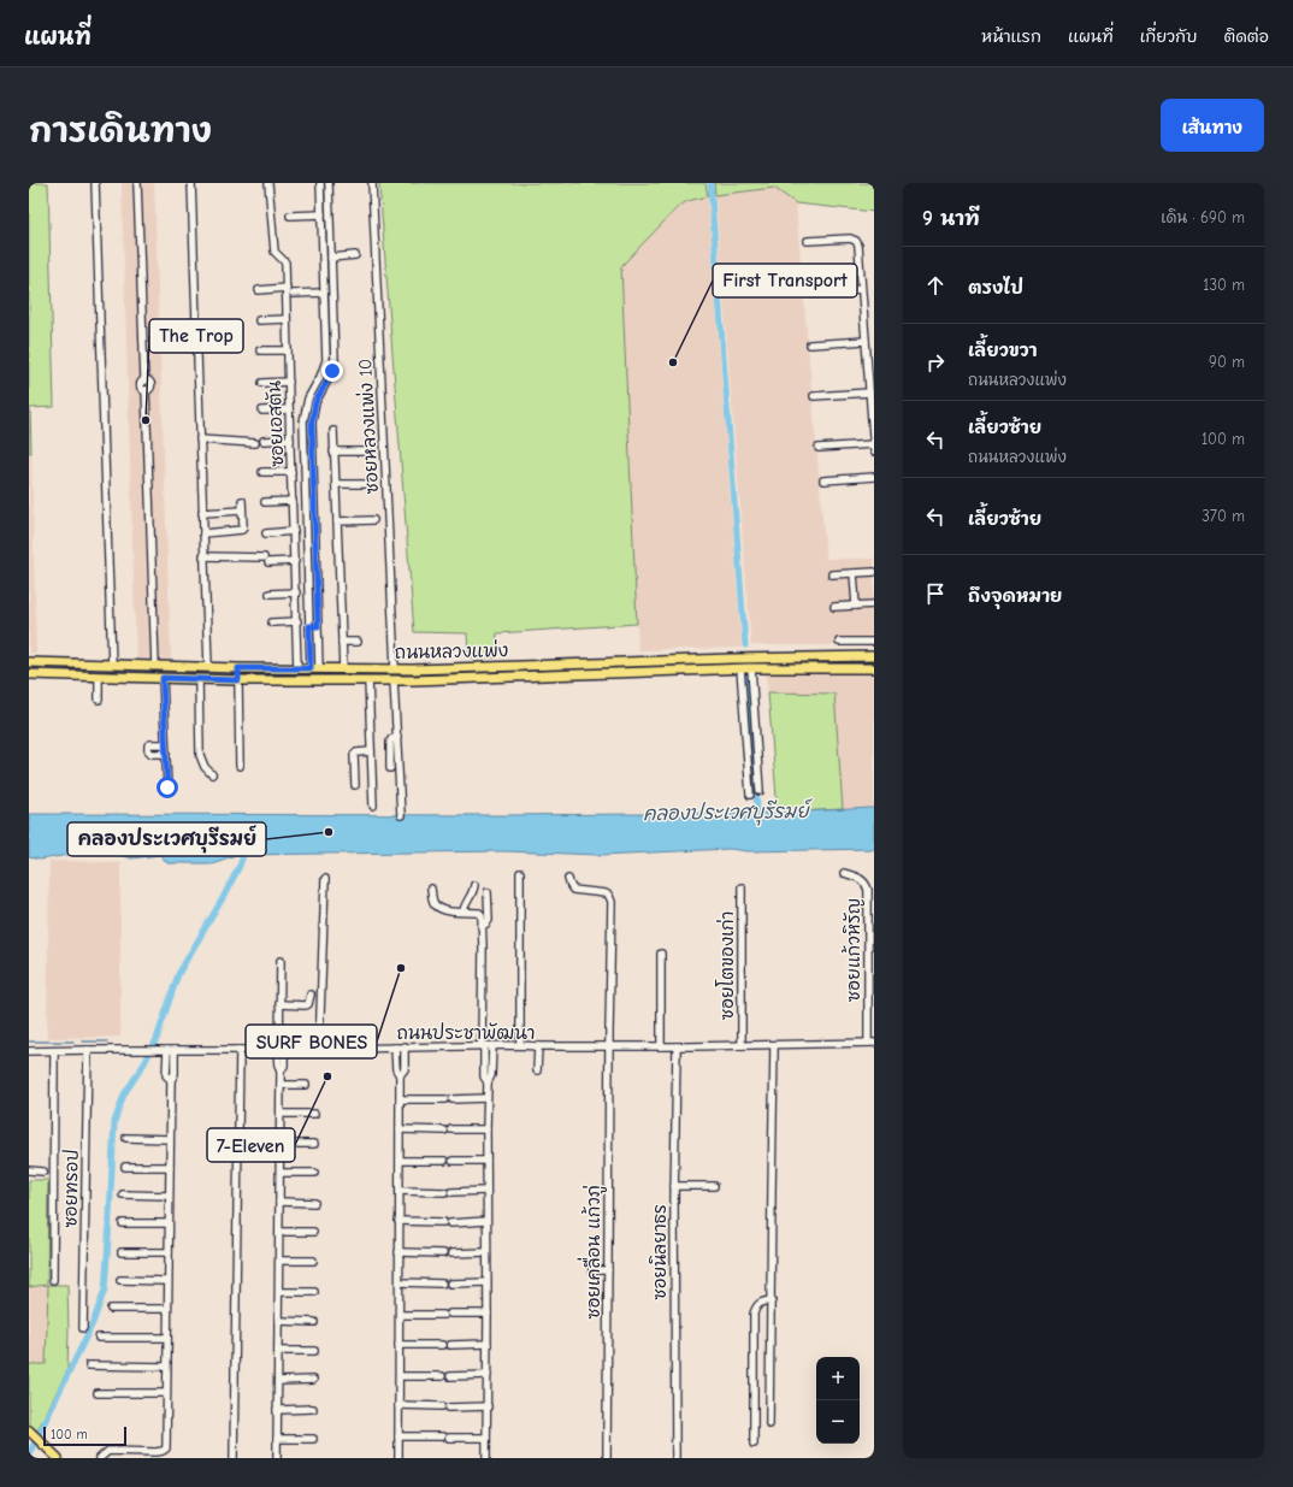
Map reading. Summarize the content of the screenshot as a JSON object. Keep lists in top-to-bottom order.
{
  "streets": {
    "main road": ["ถนนหลวงแพ่ง"],
    "street": [
      "ซอยเอสตัน",
      "ซอยหลวงแพ่ง 10",
      "ซอยแก้วหิรัญ",
      "ซอยโตของเก่า",
      "ถนนประชาพัฒนา",
      "ซอยทรอป",
      "ซอยเคลื่อน แก้วภู่",
      "ซอยนิลยาธร"
    ]
  },
  "crossings": [
    ["ซอยเอสตัน", "ถนนหลวงแพ่ง"],
    ["ซอยหลวงแพ่ง 10", "ถนนหลวงแพ่ง"],
    ["ซอยแก้วหิรัญ", "ถนนประชาพัฒนา"],
    ["ซอยโตของเก่า", "ถนนประชาพัฒนา"],
    ["ถนนประชาพัฒนา", "ซอยทรอป"],
    ["ถนนประชาพัฒนา", "ซอยเคลื่อน แก้วภู่"],
    ["ถนนประชาพัฒนา", "ซอยนิลยาธร"]
  ],
  "water": ["คลองประเวศบุรีรมย์"],
  "places": [
    "First Transport",
    "The Trop",
    "คลองประเวศบุรีรมย์",
    "SURF BONES",
    "7-Eleven"
  ],
  "scale_bar": "100 m",
  "page": {
    "header": "แผนที่",
    "nav": [
      "หน้าแรก",
      "แผนที่",
      "เกี่ยวกับ",
      "ติดต่อ"
    ],
    "title": "การเดินทาง",
    "buttons": "เส้นทาง",
    "heading": ["9 นาที", "เดิน · 690 m"],
    "list": [
      ["ตรงไป", "130 m"],
      ["เลี้ยวขวา", "ถนนหลวงแพ่ง", "90 m"],
      ["เลี้ยวซ้าย", "ถนนหลวงแพ่ง", "100 m"],
      ["เลี้ยวซ้าย", "370 m"],
      "ถึงจุดหมาย"
    ],
    "map_buttons": ["+", "−"],
    "scale": "100 m"
  }
}
